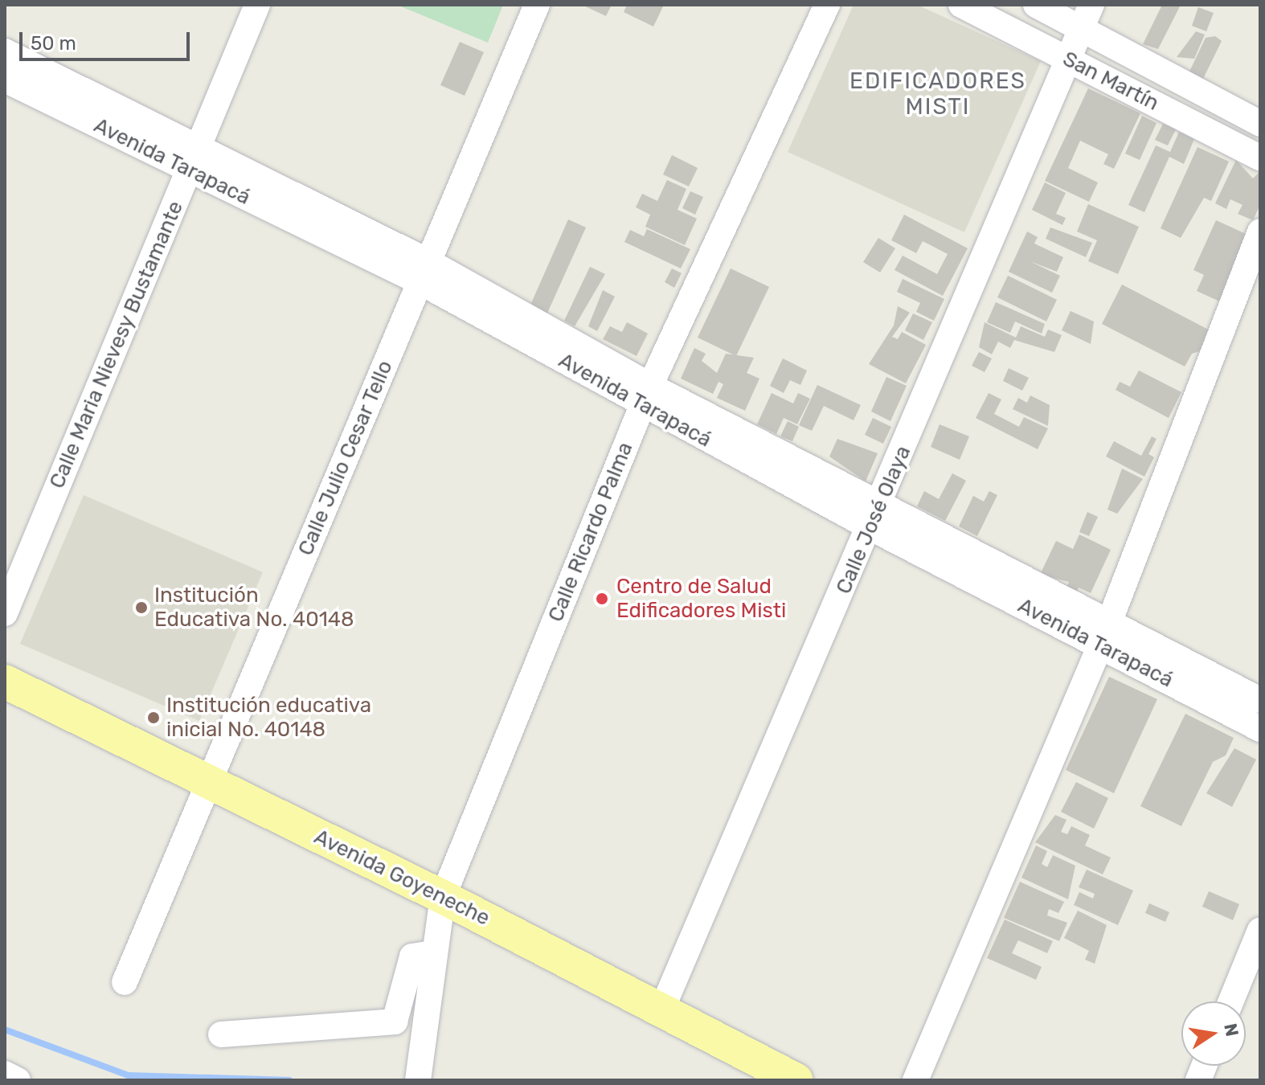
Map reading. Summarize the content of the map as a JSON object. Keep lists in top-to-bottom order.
{
  "streets": {
    "main road": ["Avenida Goyeneche"],
    "street": [
      "San Martín",
      "Avenida Tarapacá",
      "Calle Maria Nievesy Bustamante",
      "Calle Julio Cesar Tello",
      "Calle José Olaya",
      "Calle Ricardo Palma"
    ]
  },
  "crossings": [
    ["San Martín", "Calle José Olaya"],
    ["Avenida Tarapacá", "Calle Maria Nievesy Bustamante"],
    ["Avenida Tarapacá", "Calle Julio Cesar Tello"],
    ["Avenida Tarapacá", "Calle José Olaya"],
    ["Avenida Tarapacá", "Calle Ricardo Palma"],
    ["Calle Julio Cesar Tello", "Avenida Goyeneche"],
    ["Calle José Olaya", "Avenida Goyeneche"],
    ["Calle Ricardo Palma", "Avenida Goyeneche"]
  ],
  "districts": ["EDIFICADORES MISTI"],
  "places": ["Centro de Salud Edificadores Misti", "Institución Educativa No. 40148", "Institución educativa inicial No. 40148"],
  "scale_bar": "50 m",
  "north": "right"
}
